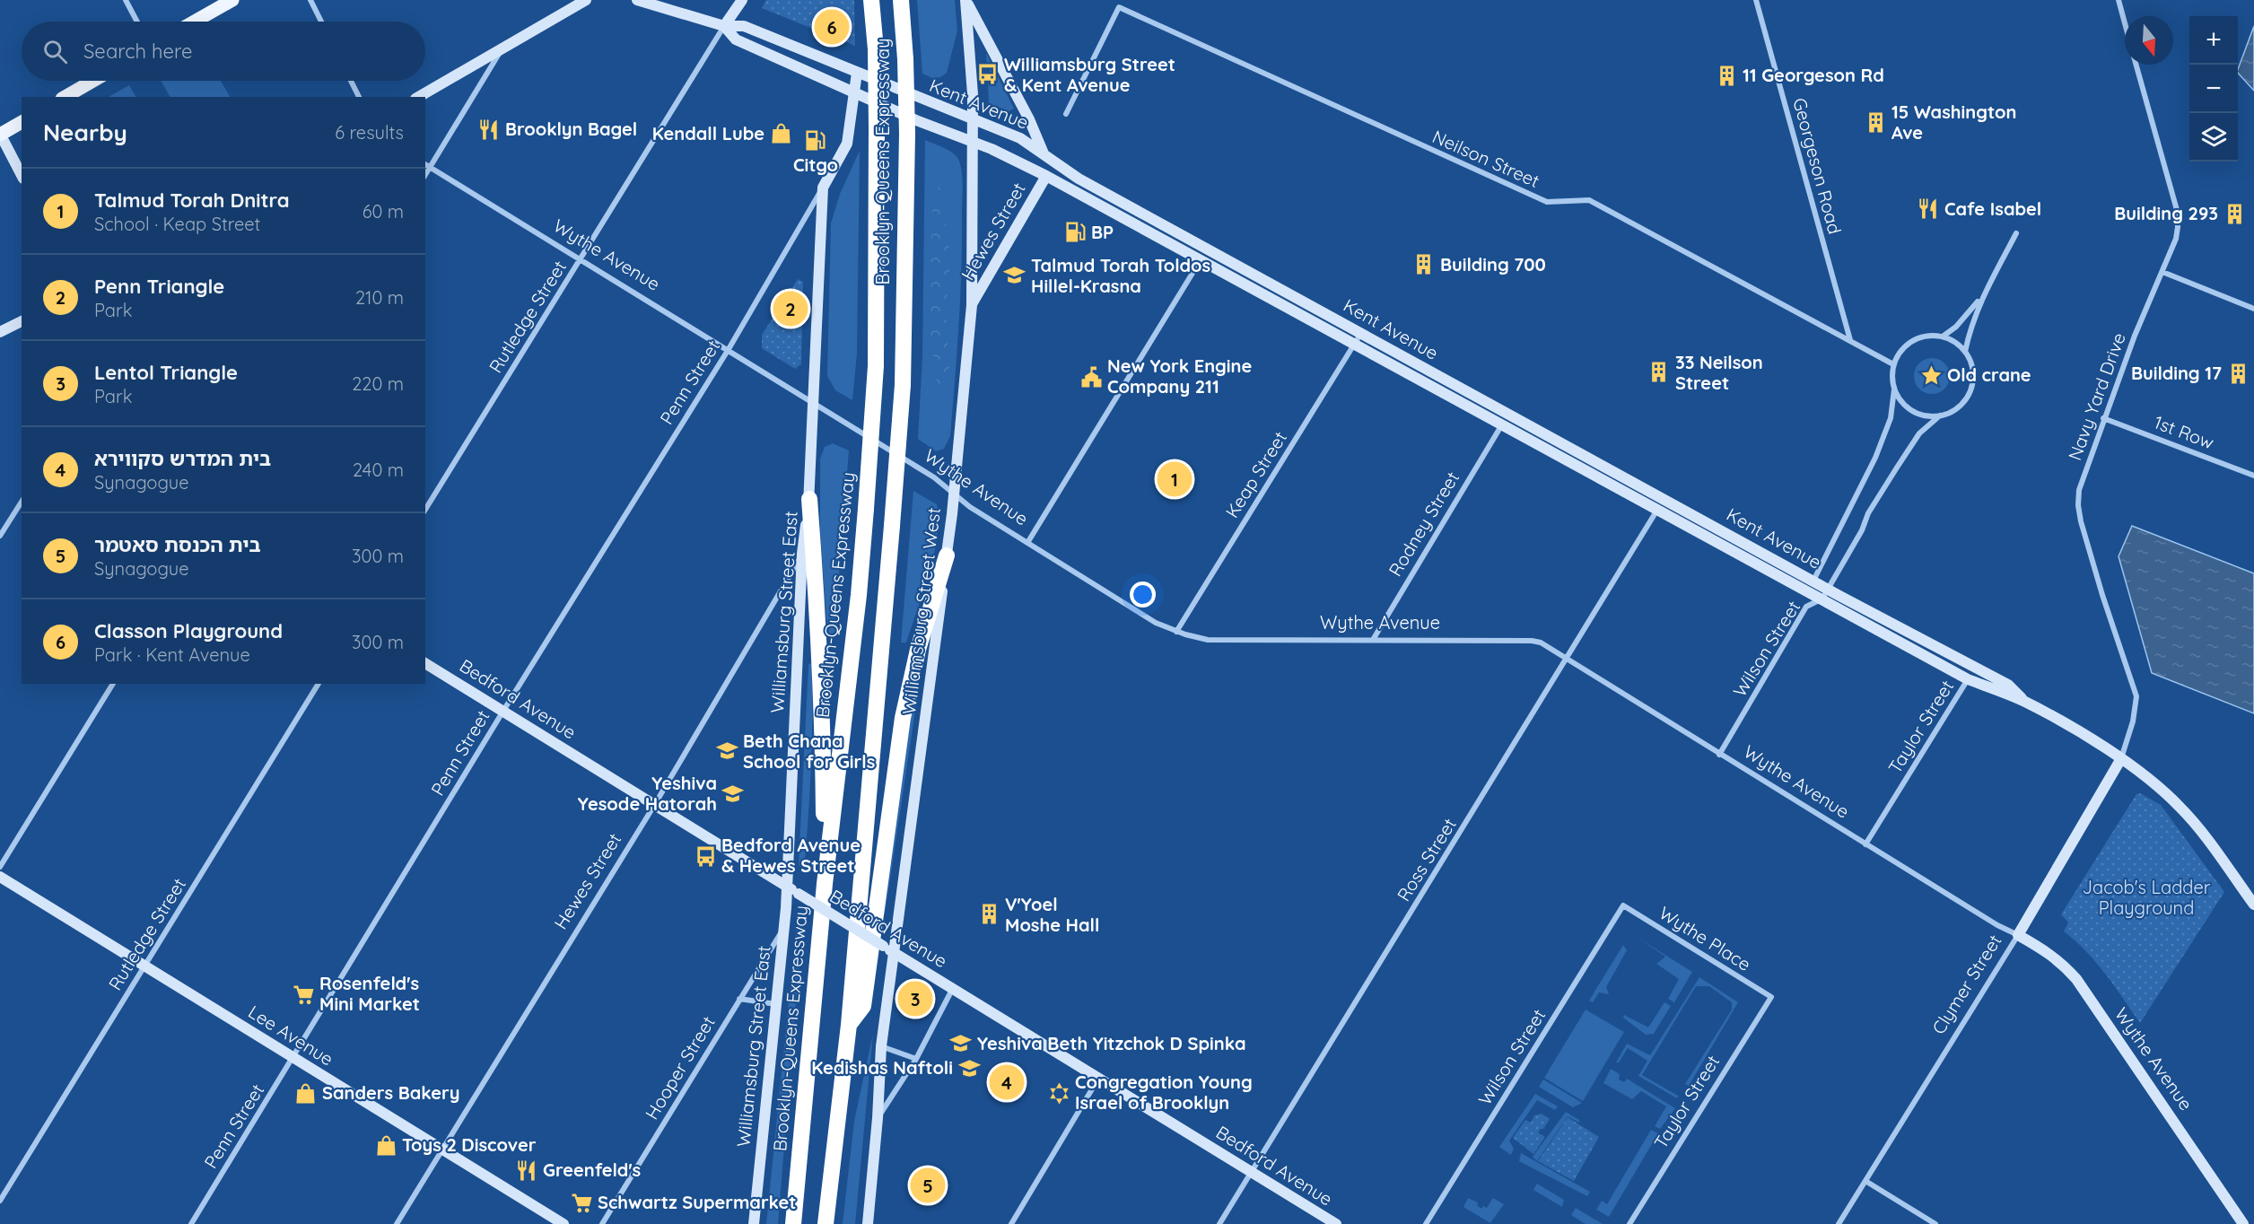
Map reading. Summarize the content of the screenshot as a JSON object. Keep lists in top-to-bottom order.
{
  "streets": {
    "highway": ["Brooklyn-Queens Expressway"],
    "main road": [
      "Kent Avenue",
      "Hewes Street",
      "Wythe Avenue",
      "Williamsburg Street West",
      "Williamsburg Street East",
      "Bedford Avenue",
      "Clymer Street",
      "Lee Avenue"
    ],
    "street": [
      "Neilson Street",
      "Georgeson Road",
      "Rutledge Street",
      "Penn Street",
      "Navy Yard Drive",
      "1st Row",
      "Keap Street",
      "Rodney Street",
      "Wilson Street",
      "Taylor Street",
      "Ross Street",
      "Wythe Place",
      "Hooper Street"
    ]
  },
  "crossings": [
    ["Kent Avenue", "Hewes Street"],
    ["Kent Avenue", "Rutledge Street"],
    ["Kent Avenue", "Navy Yard Drive"],
    ["Kent Avenue", "Keap Street"],
    ["Kent Avenue", "Rodney Street"],
    ["Kent Avenue", "Williamsburg Street West"],
    ["Kent Avenue", "Williamsburg Street East"],
    ["Kent Avenue", "Wilson Street"],
    ["Kent Avenue", "Taylor Street"],
    ["Kent Avenue", "Ross Street"],
    ["Kent Avenue", "Clymer Street"],
    ["Neilson Street", "Georgeson Road"],
    ["Neilson Street", "Wilson Street"],
    ["Hewes Street", "Williamsburg Street West"],
    ["Hewes Street", "Williamsburg Street East"],
    ["Hewes Street", "Bedford Avenue"],
    ["Hewes Street", "Lee Avenue"],
    ["Wythe Avenue", "Rutledge Street"],
    ["Wythe Avenue", "Penn Street"],
    ["Wythe Avenue", "Keap Street"],
    ["Wythe Avenue", "Rodney Street"],
    ["Wythe Avenue", "Williamsburg Street West"],
    ["Wythe Avenue", "Williamsburg Street East"],
    ["Wythe Avenue", "Wilson Street"],
    ["Wythe Avenue", "Taylor Street"],
    ["Wythe Avenue", "Ross Street"],
    ["Wythe Avenue", "Clymer Street"],
    ["Rutledge Street", "Lee Avenue"],
    ["Penn Street", "Williamsburg Street East"],
    ["Penn Street", "Bedford Avenue"],
    ["Penn Street", "Lee Avenue"],
    ["Navy Yard Drive", "1st Row"],
    ["Navy Yard Drive", "Clymer Street"],
    ["Williamsburg Street West", "Bedford Avenue"],
    ["Williamsburg Street East", "Bedford Avenue"],
    ["Williamsburg Street East", "Hooper Street"],
    ["Wilson Street", "Wythe Place"],
    ["Bedford Avenue", "Ross Street"],
    ["Taylor Street", "Wythe Place"]
  ],
  "parks": ["Jacob's Ladder Playground"],
  "places": {
    "bus stop": ["Williamsburg Street & Kent Avenue", "Bedford Avenue & Hewes Street"],
    "building": [
      "11 Georgeson Rd",
      "15 Washington Ave",
      "Building 293",
      "Building 700",
      "33 Neilson Street",
      "Building 17",
      "V'Yoel Moshe Hall"
    ],
    "restaurant": ["Brooklyn Bagel", "Cafe Isabel", "Greenfeld's"],
    "shop": ["Kendall Lube", "Sanders Bakery", "Toys 2 Discover"],
    "fuel station": ["Citgo", "BP"],
    "school or university": [
      "Talmud Torah Toldos Hillel-Krasna",
      "Beth Chana School for Girls",
      "Yeshiva Yesode Hatorah",
      "Yeshiva Beth Yitzchok D Spinka",
      "Kedishas Naftoli"
    ],
    "place": ["Old crane"],
    "public building": ["New York Engine Company 211"],
    "supermarket": ["Rosenfeld's Mini Market", "Schwartz Supermarket"],
    "synagogue": ["Congregation Young Israel of Brooklyn"]
  },
  "north": "bottom",
  "page": {
    "pins": [
      "6",
      "2",
      "1",
      "3",
      "4",
      "5"
    ],
    "map_buttons": ["+", "−"],
    "search": "Search here",
    "heading": ["Nearby", "6 results"],
    "list": [
      {
        "mark": "1",
        "name": "Talmud Torah Dnitra",
        "note": "School · Keap Street",
        "value": "60 m"
      },
      {
        "mark": "2",
        "name": "Penn Triangle",
        "note": "Park",
        "value": "210 m"
      },
      {
        "mark": "3",
        "name": "Lentol Triangle",
        "note": "Park",
        "value": "220 m"
      },
      {
        "mark": "4",
        "name": "בית המדרש סקווירא",
        "note": "Synagogue",
        "value": "240 m"
      },
      {
        "mark": "5",
        "name": "בית הכנסת סאטמר",
        "note": "Synagogue",
        "value": "300 m"
      },
      {
        "mark": "6",
        "name": "Classon Playground",
        "note": "Park · Kent Avenue",
        "value": "300 m"
      }
    ]
  }
}
